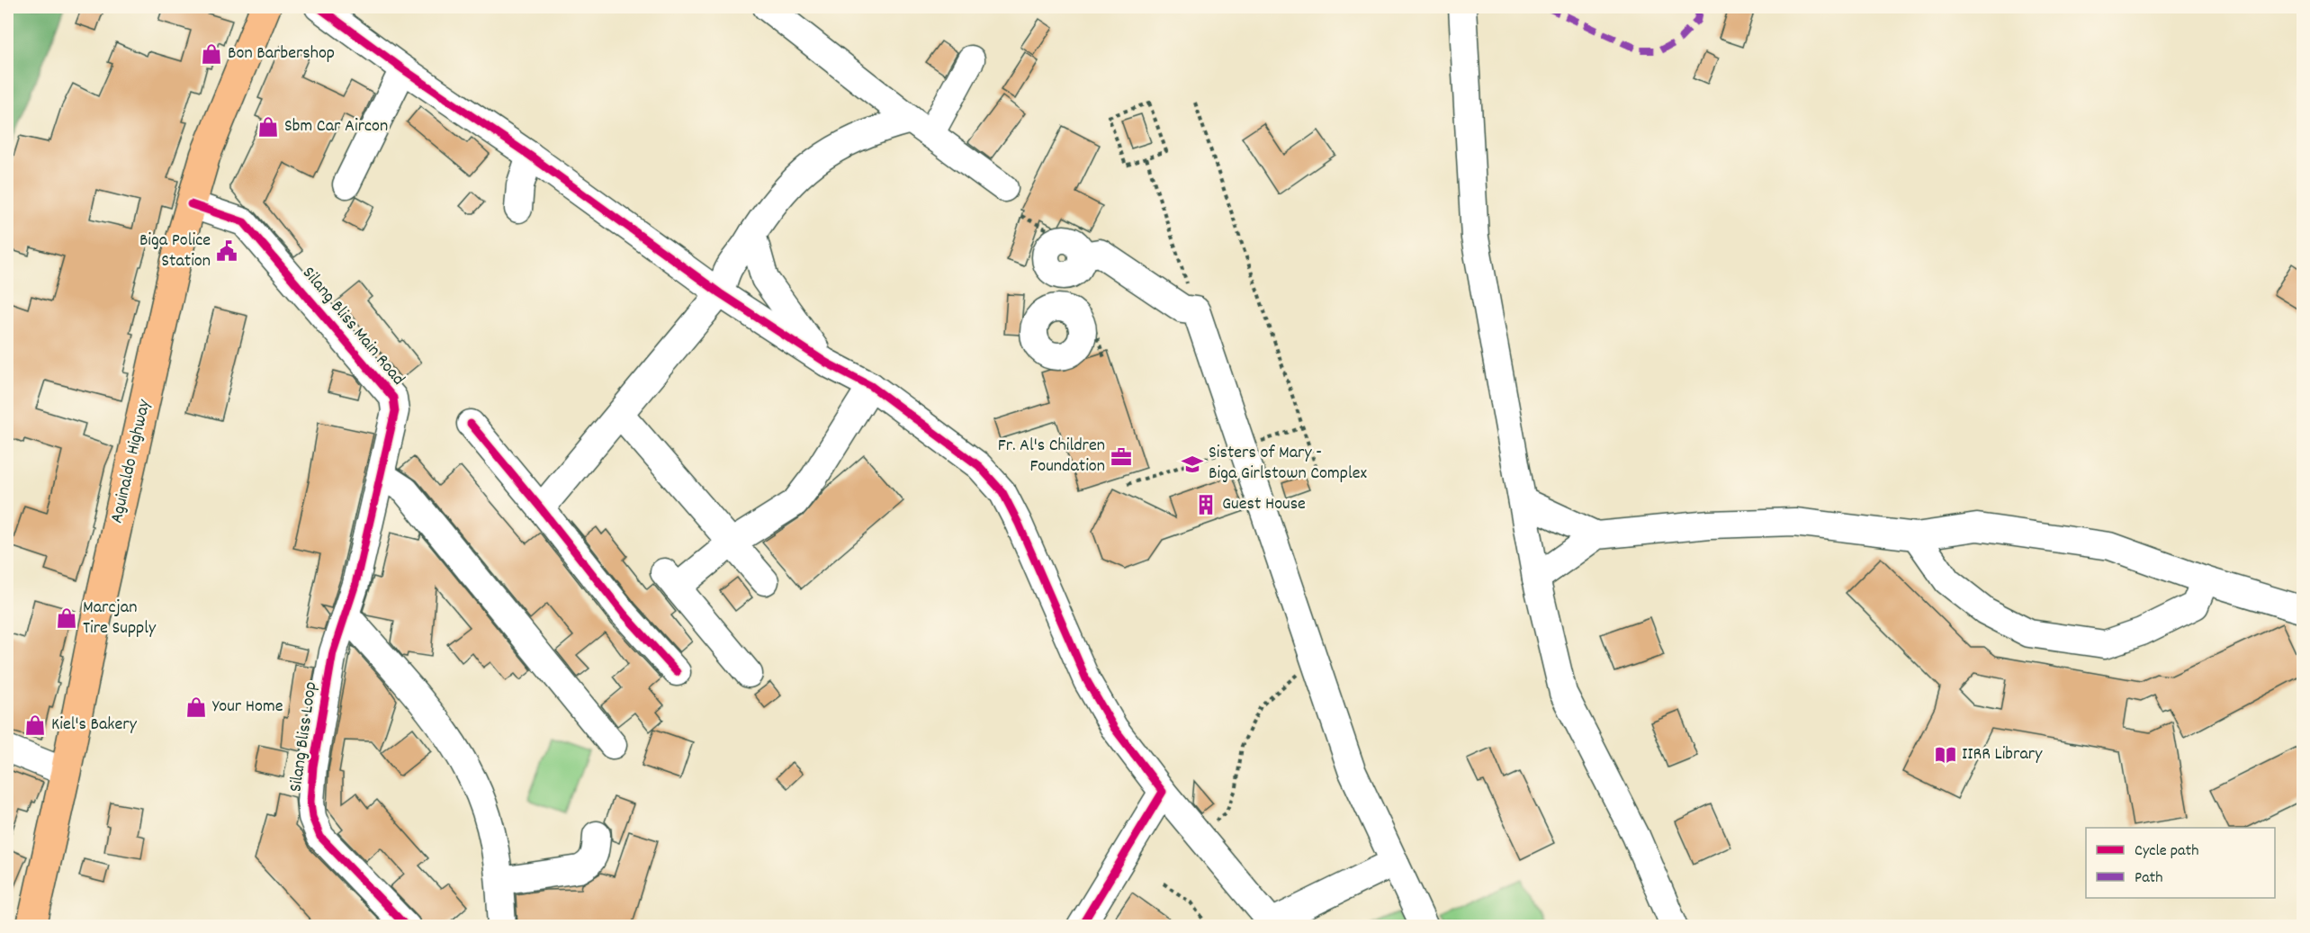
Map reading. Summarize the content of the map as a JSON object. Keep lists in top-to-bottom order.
{
  "streets": {
    "main road": ["Aguinaldo Highway"],
    "street": ["Silang Bliss Main Road", "Silang Bliss Loop"]
  },
  "crossings": [
    ["Silang Bliss Main Road", "Aguinaldo Highway"],
    ["Silang Bliss Main Road", "Silang Bliss Loop"]
  ],
  "places": {
    "shop": [
      "Bon Barbershop",
      "Sbm Car Aircon",
      "Marcjan Tire Supply",
      "Your Home",
      "Kiel's Bakery"
    ],
    "public building": ["Biga Police Station"],
    "office": ["Fr. Al's Children Foundation"],
    "school or university": ["Sisters of Mary - Biga Girlstown Complex"],
    "building": ["Guest House"],
    "library": ["IIRR Library"]
  },
  "legend": ["Cycle path", "Path"]
}
